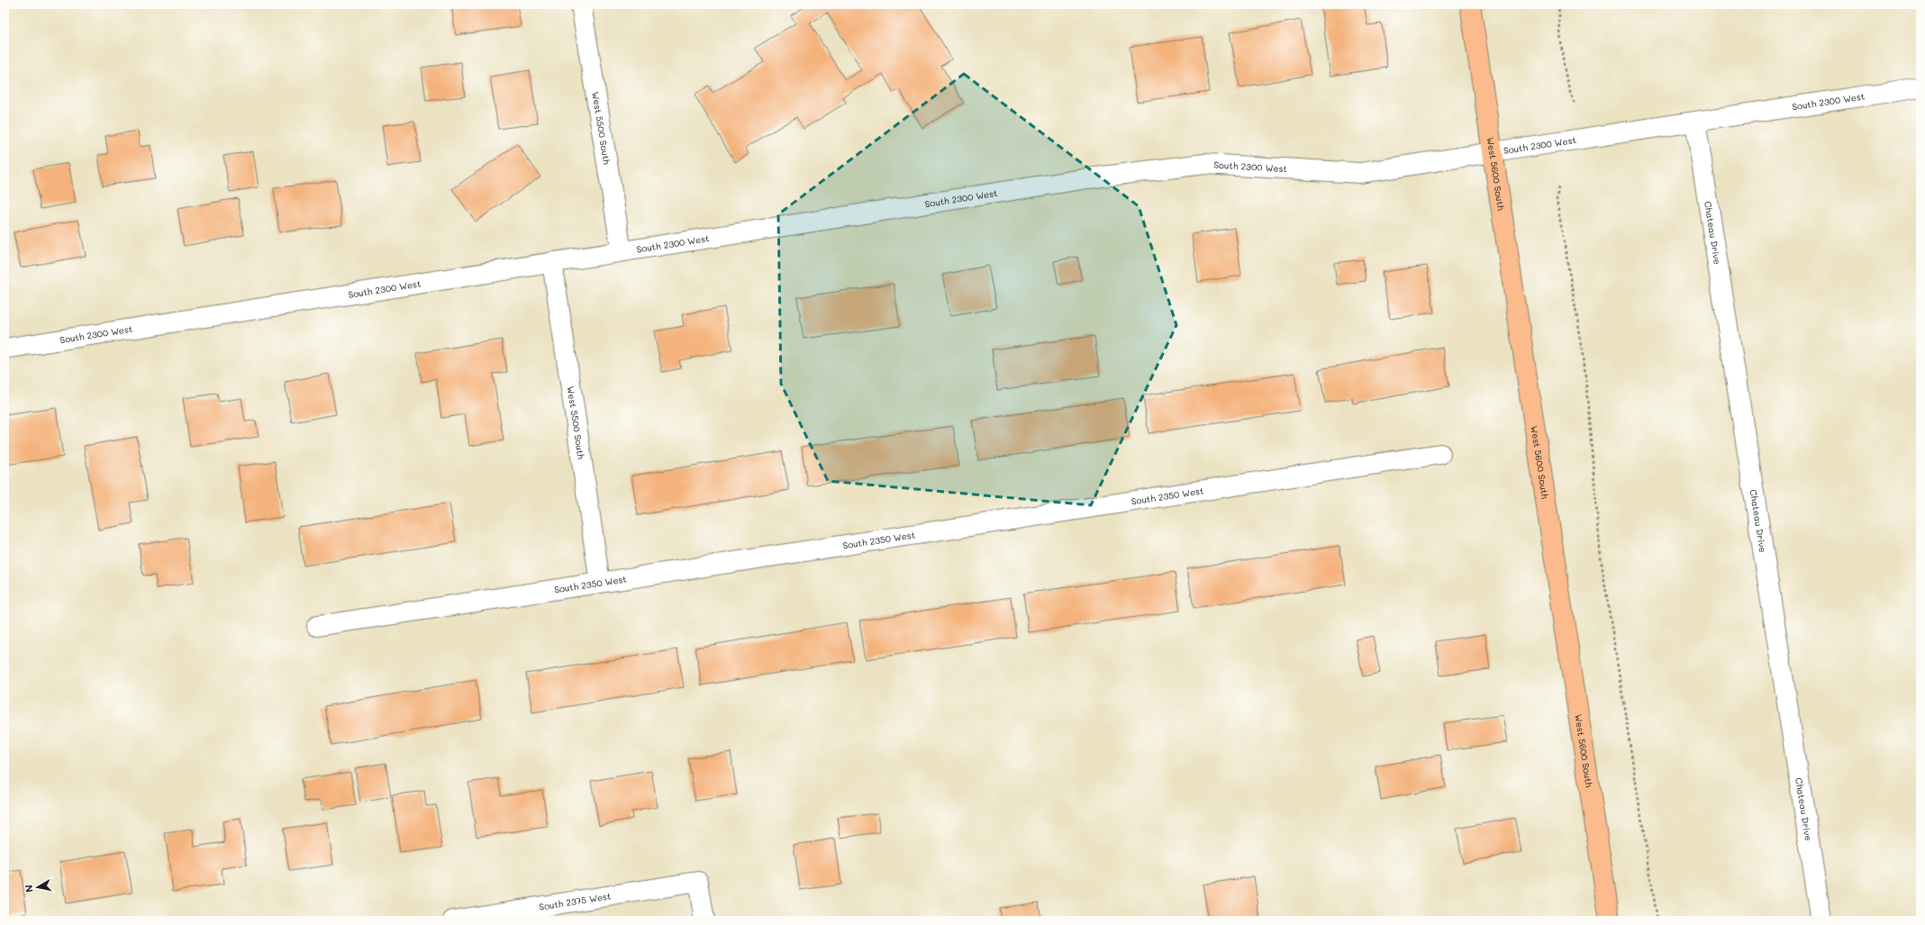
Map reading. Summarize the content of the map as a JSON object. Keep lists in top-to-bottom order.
{
  "streets": {
    "main road": ["West 5600 South"],
    "street": [
      "South 2300 West",
      "West 5500 South",
      "Chateau Drive",
      "South 2350 West",
      "South 2375 West"
    ]
  },
  "crossings": [
    ["South 2300 West", "West 5500 South"],
    ["South 2300 West", "West 5600 South"],
    ["South 2300 West", "Chateau Drive"],
    ["West 5500 South", "South 2350 West"]
  ],
  "north": "left"
}
